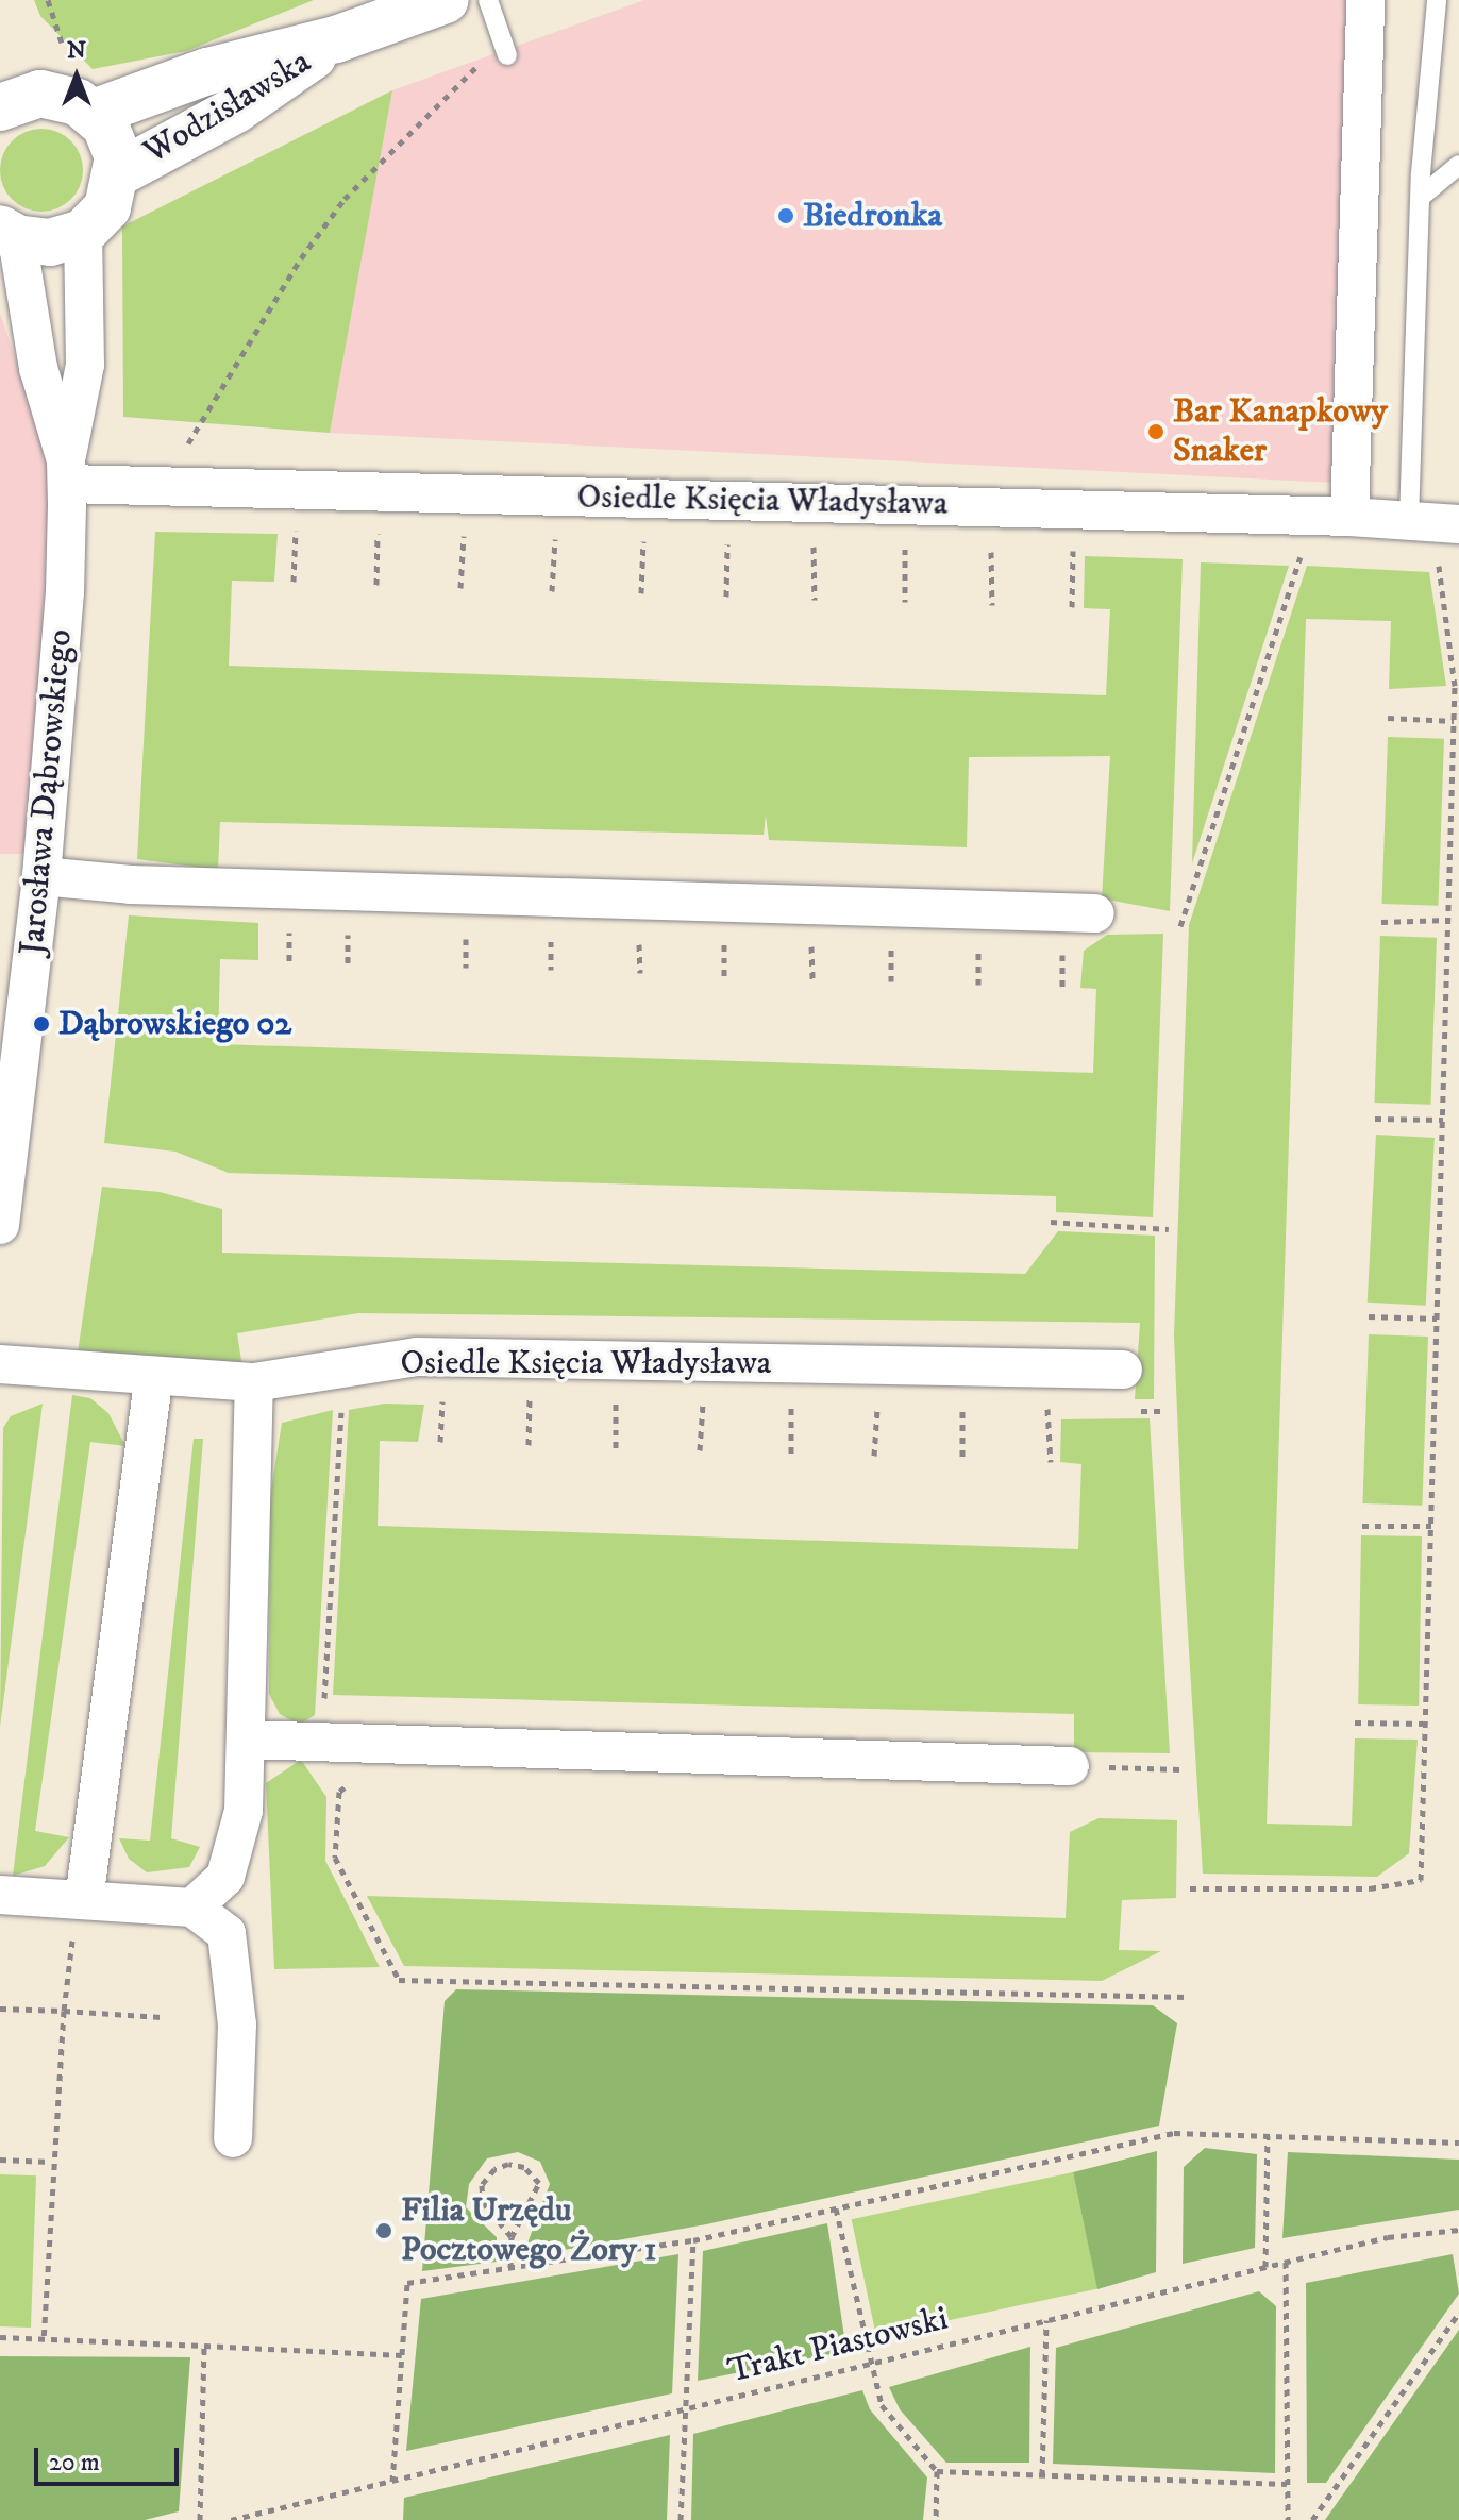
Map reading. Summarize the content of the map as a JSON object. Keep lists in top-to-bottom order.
{
  "streets": {
    "street": ["Wodzisławska", "Osiedle Księcia Władysława", "Jarosława Dąbrowskiego"],
    "path": ["Trakt Piastowski"]
  },
  "crossings": [
    ["Osiedle Księcia Władysława", "Jarosława Dąbrowskiego"]
  ],
  "places": [
    "Biedronka",
    "Bar Kanapkowy Snaker",
    "Dąbrowskiego 02",
    "Filia Urzędu Pocztowego Żory 1"
  ],
  "scale_bar": "20 m",
  "north": "top"
}
